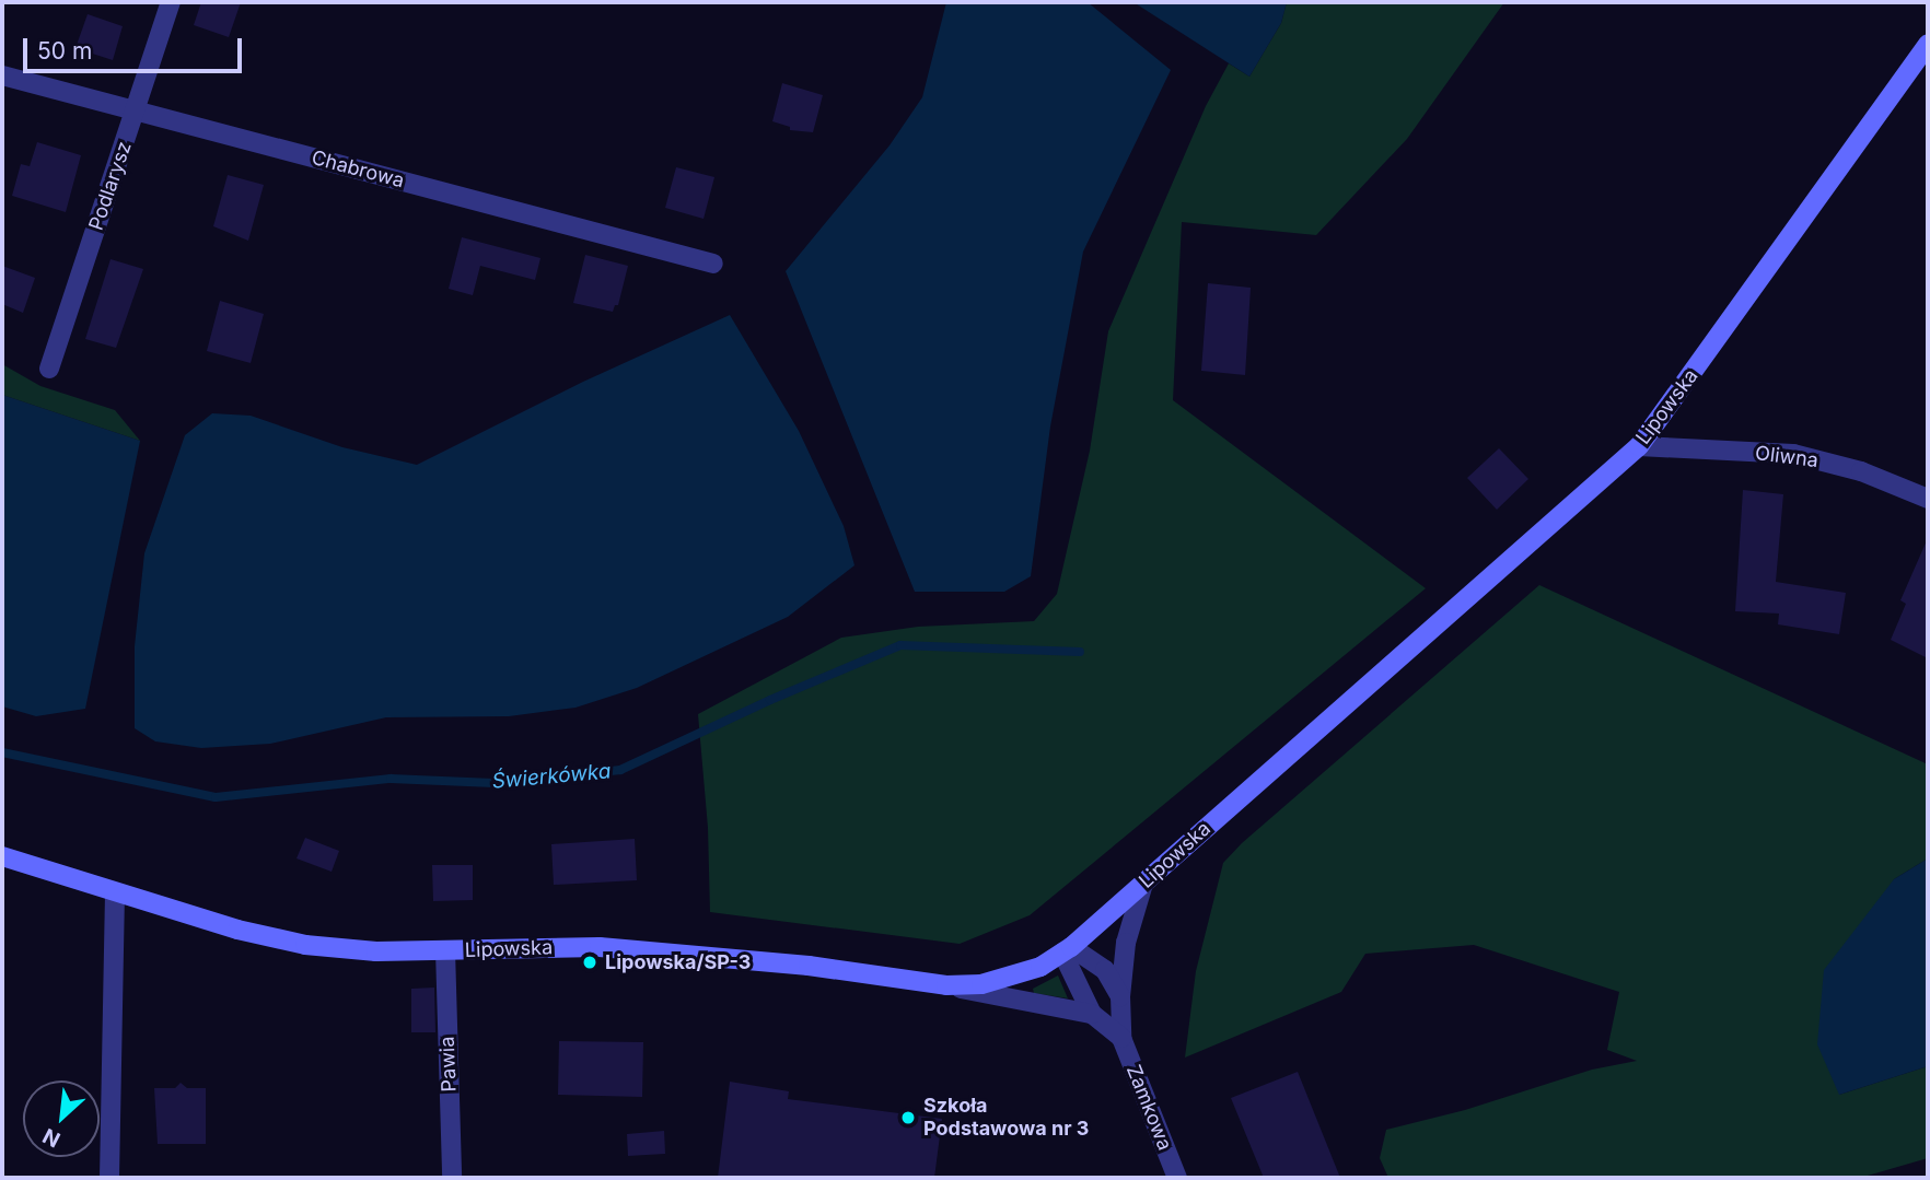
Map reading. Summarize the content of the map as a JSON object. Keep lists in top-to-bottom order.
{
  "streets": {
    "street": [
      "Chabrowa",
      "Podlarysz",
      "Lipowska",
      "Oliwna",
      "Pawia",
      "Zamkowa"
    ]
  },
  "crossings": [
    ["Chabrowa", "Podlarysz"],
    ["Lipowska", "Oliwna"],
    ["Lipowska", "Pawia"],
    ["Lipowska", "Zamkowa"]
  ],
  "water": ["Świerkówka"],
  "places": ["Lipowska/SP-3", "Szkoła Podstawowa nr 3"],
  "scale_bar": "50 m",
  "north": "bottom left"
}
